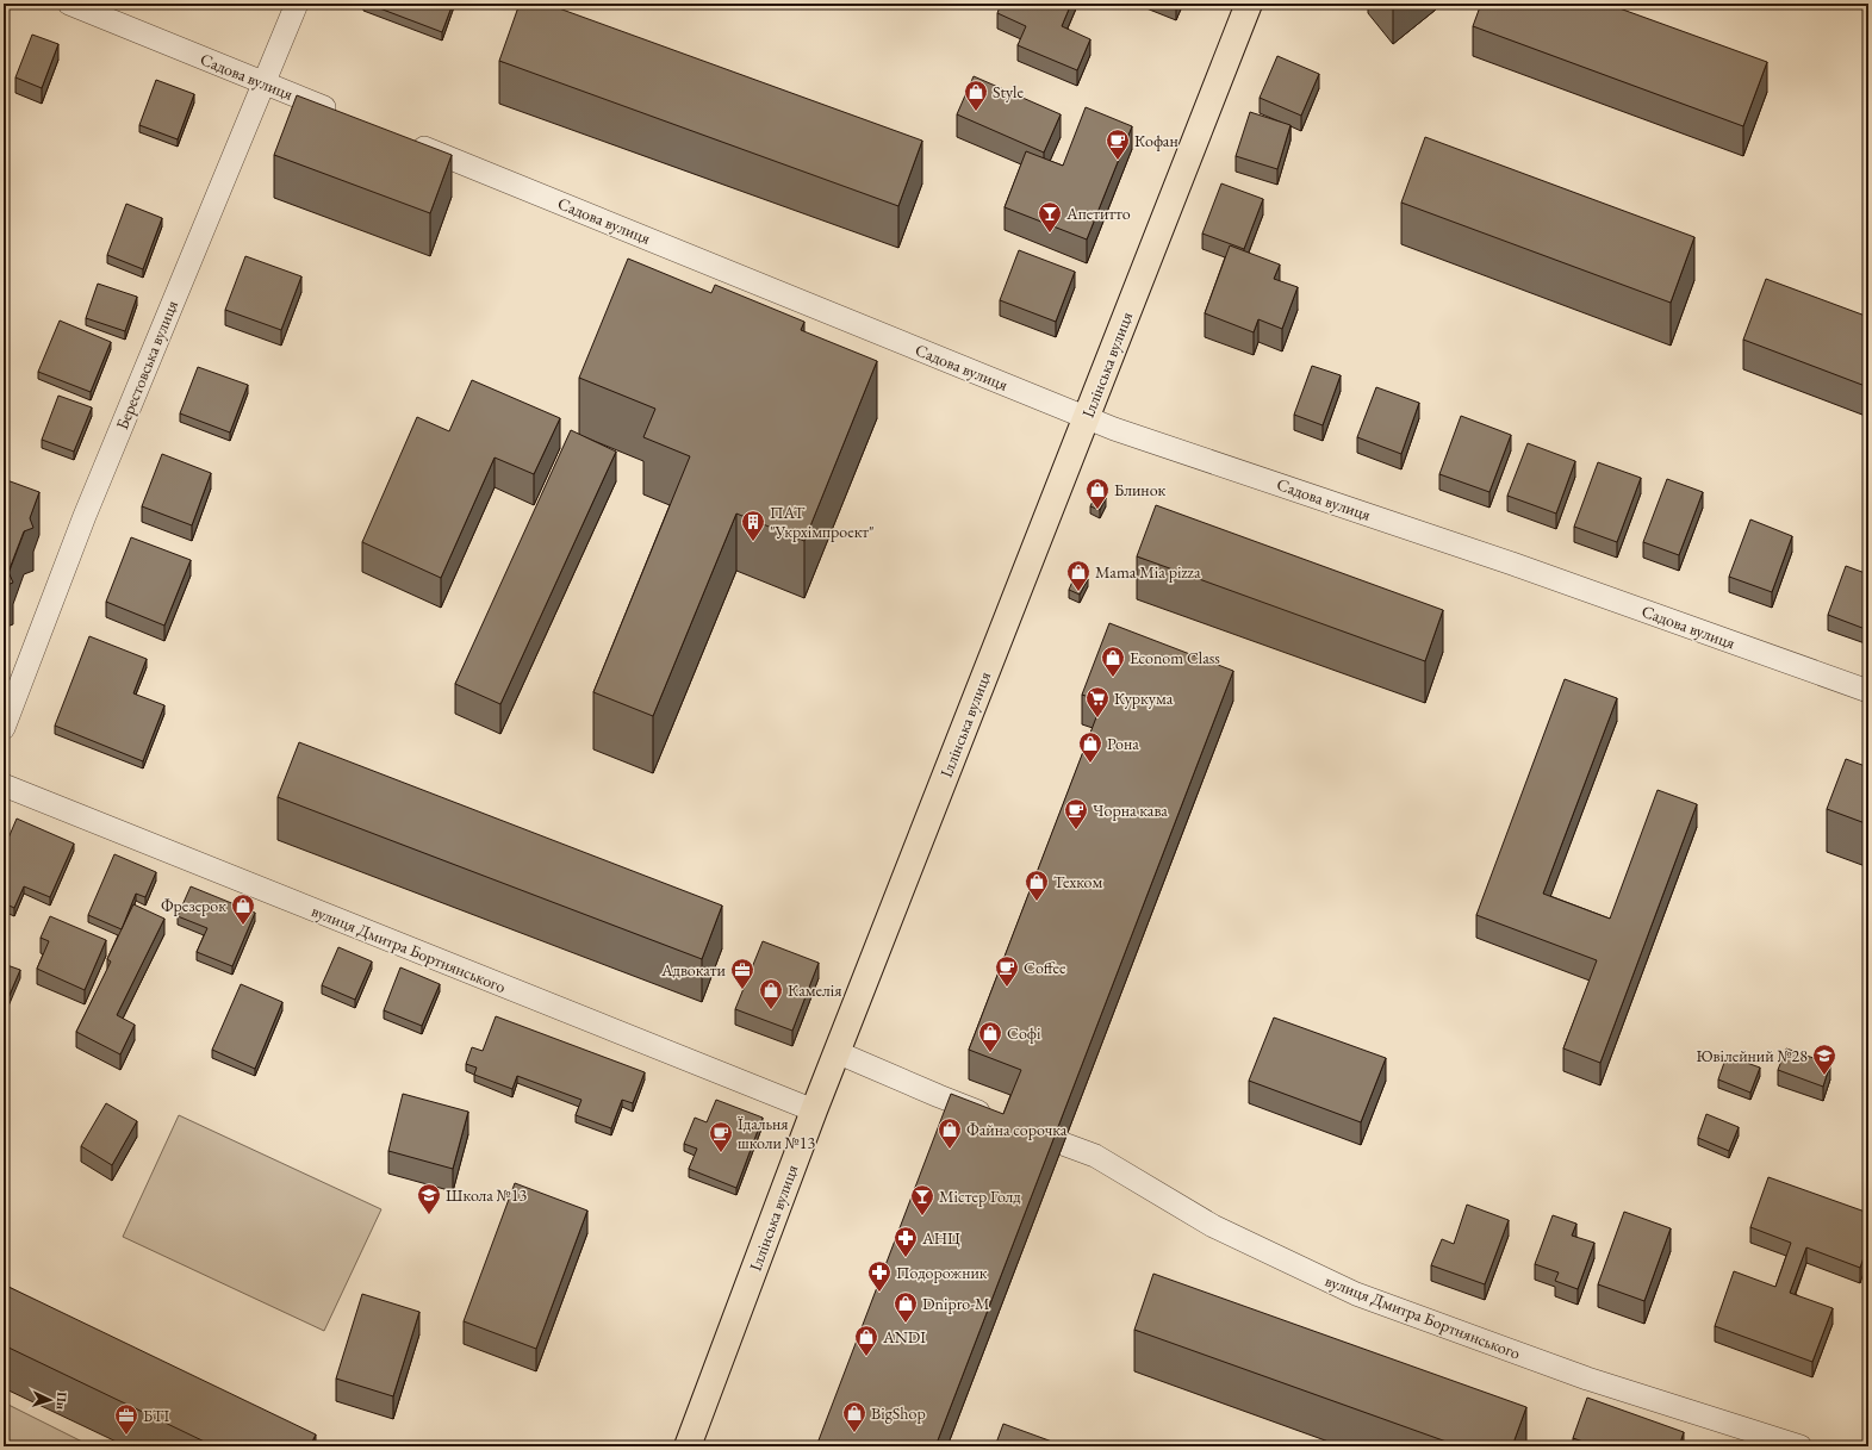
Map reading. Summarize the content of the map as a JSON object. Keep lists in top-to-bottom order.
{
  "streets": {
    "main road": ["Іллінська вулиця"],
    "street": ["Садова вулиця", "Берестовська вулиця", "вулиця Дмитра Бортнянського"]
  },
  "crossings": [
    ["Садова вулиця", "Берестовська вулиця"],
    ["Садова вулиця", "Іллінська вулиця"],
    ["Іллінська вулиця", "вулиця Дмитра Бортнянського"]
  ],
  "places": {
    "shop": [
      "Style",
      "Блинок",
      "Mama Mia pizza",
      "Econom Class",
      "Рона",
      "Техком",
      "Фрезерок",
      "Камелія",
      "Софі",
      "Файна сорочка",
      "Dnipro-M",
      "ANDI",
      "BigShop"
    ],
    "cafe": [
      "Кофан",
      "Чорна кава",
      "Coffee",
      "Їдальня школи №13"
    ],
    "bar": ["Апетитто", "Містер Голд"],
    "building": ["ПАТ \"Укрхімпроект\""],
    "supermarket": ["Куркума"],
    "office": ["Адвокати", "БТІ"],
    "school or university": ["Ювілейний №28", "Школа №13"],
    "pharmacy": ["АНЦ", "Подорожник"]
  },
  "north": "right"
}
